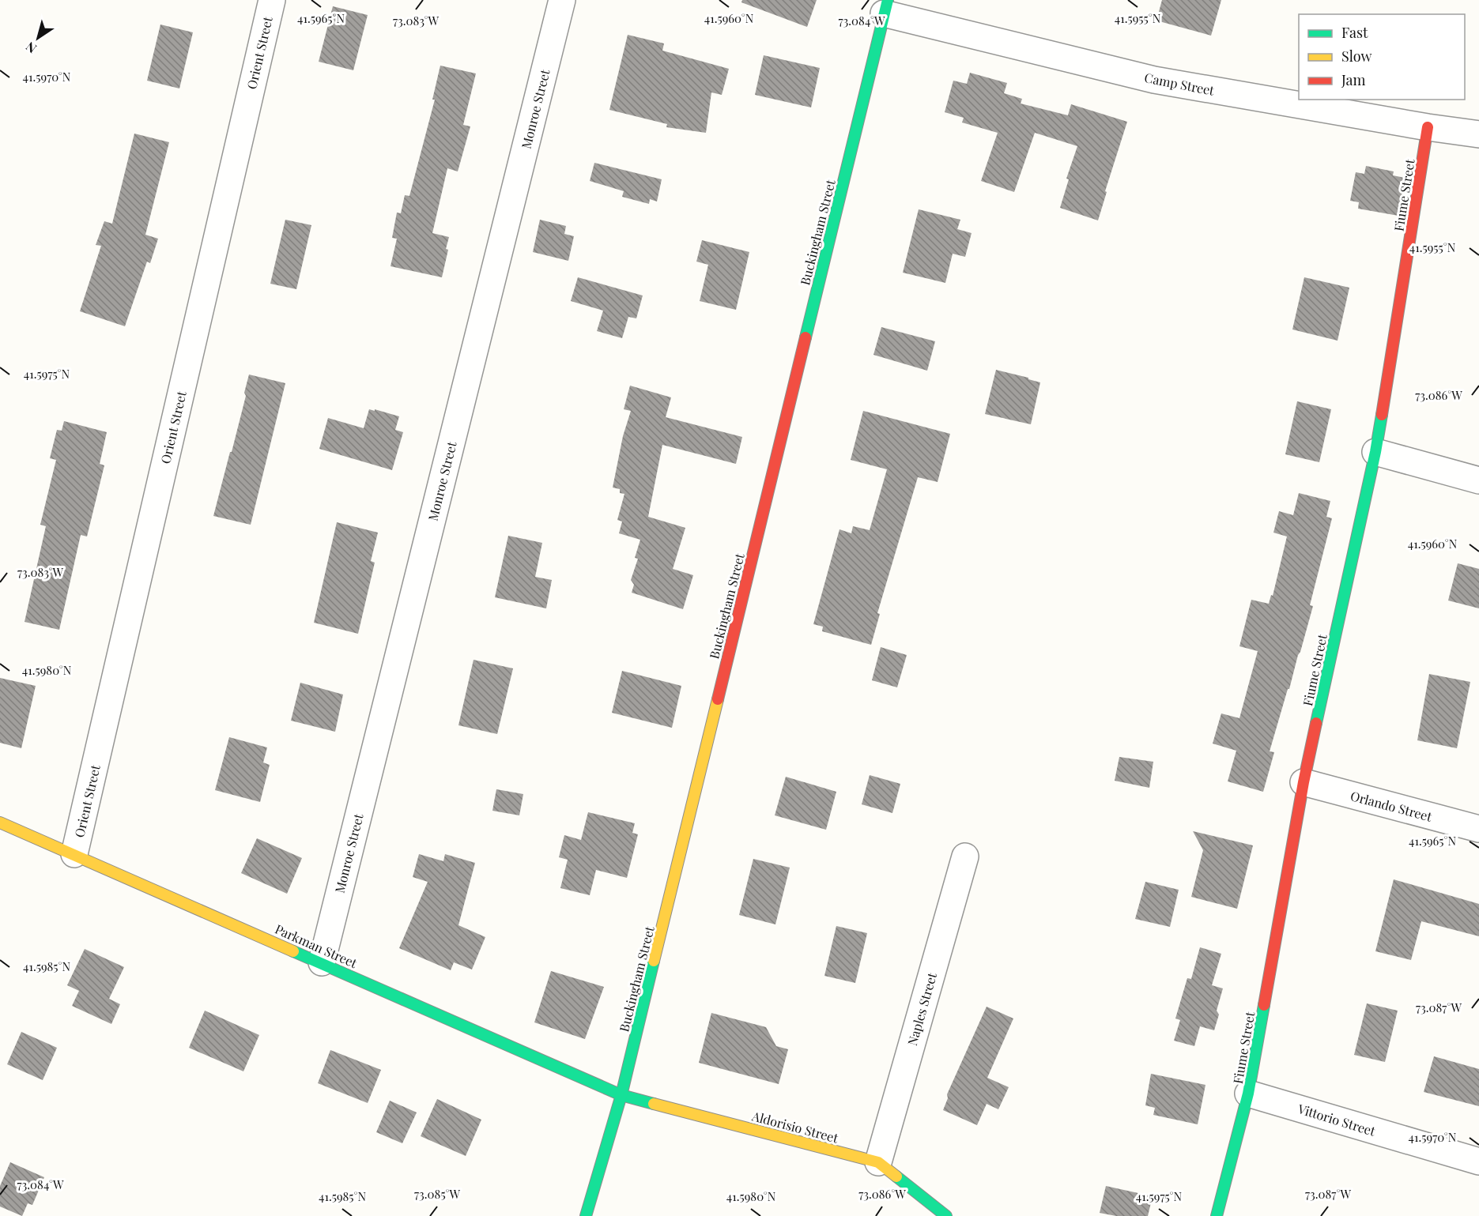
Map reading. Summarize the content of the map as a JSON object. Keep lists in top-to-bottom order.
{
  "streets": {
    "street": [
      "Orient Street",
      "Camp Street",
      "Monroe Street",
      "Fiume Street",
      "Buckingham Street",
      "Orlando Street",
      "Parkman Street",
      "Naples Street",
      "Vittorio Street",
      "Aldorisio Street"
    ]
  },
  "crossings": [
    ["Orient Street", "Parkman Street"],
    ["Camp Street", "Fiume Street"],
    ["Camp Street", "Buckingham Street"],
    ["Monroe Street", "Parkman Street"],
    ["Fiume Street", "Orlando Street"],
    ["Fiume Street", "Vittorio Street"],
    ["Buckingham Street", "Parkman Street"],
    ["Buckingham Street", "Aldorisio Street"],
    ["Parkman Street", "Aldorisio Street"],
    ["Naples Street", "Aldorisio Street"]
  ],
  "legend": ["Fast", "Slow", "Jam"],
  "north": "bottom left",
  "coordinates": [
    "41.5965°N",
    "41.5960°N",
    "41.5955°N",
    "73.084°W",
    "73.083°W",
    "41.5970°N",
    "41.5975°N",
    "73.086°W",
    "41.5980°N",
    "41.5985°N",
    "73.087°W",
    "73.085°W"
  ]
}
